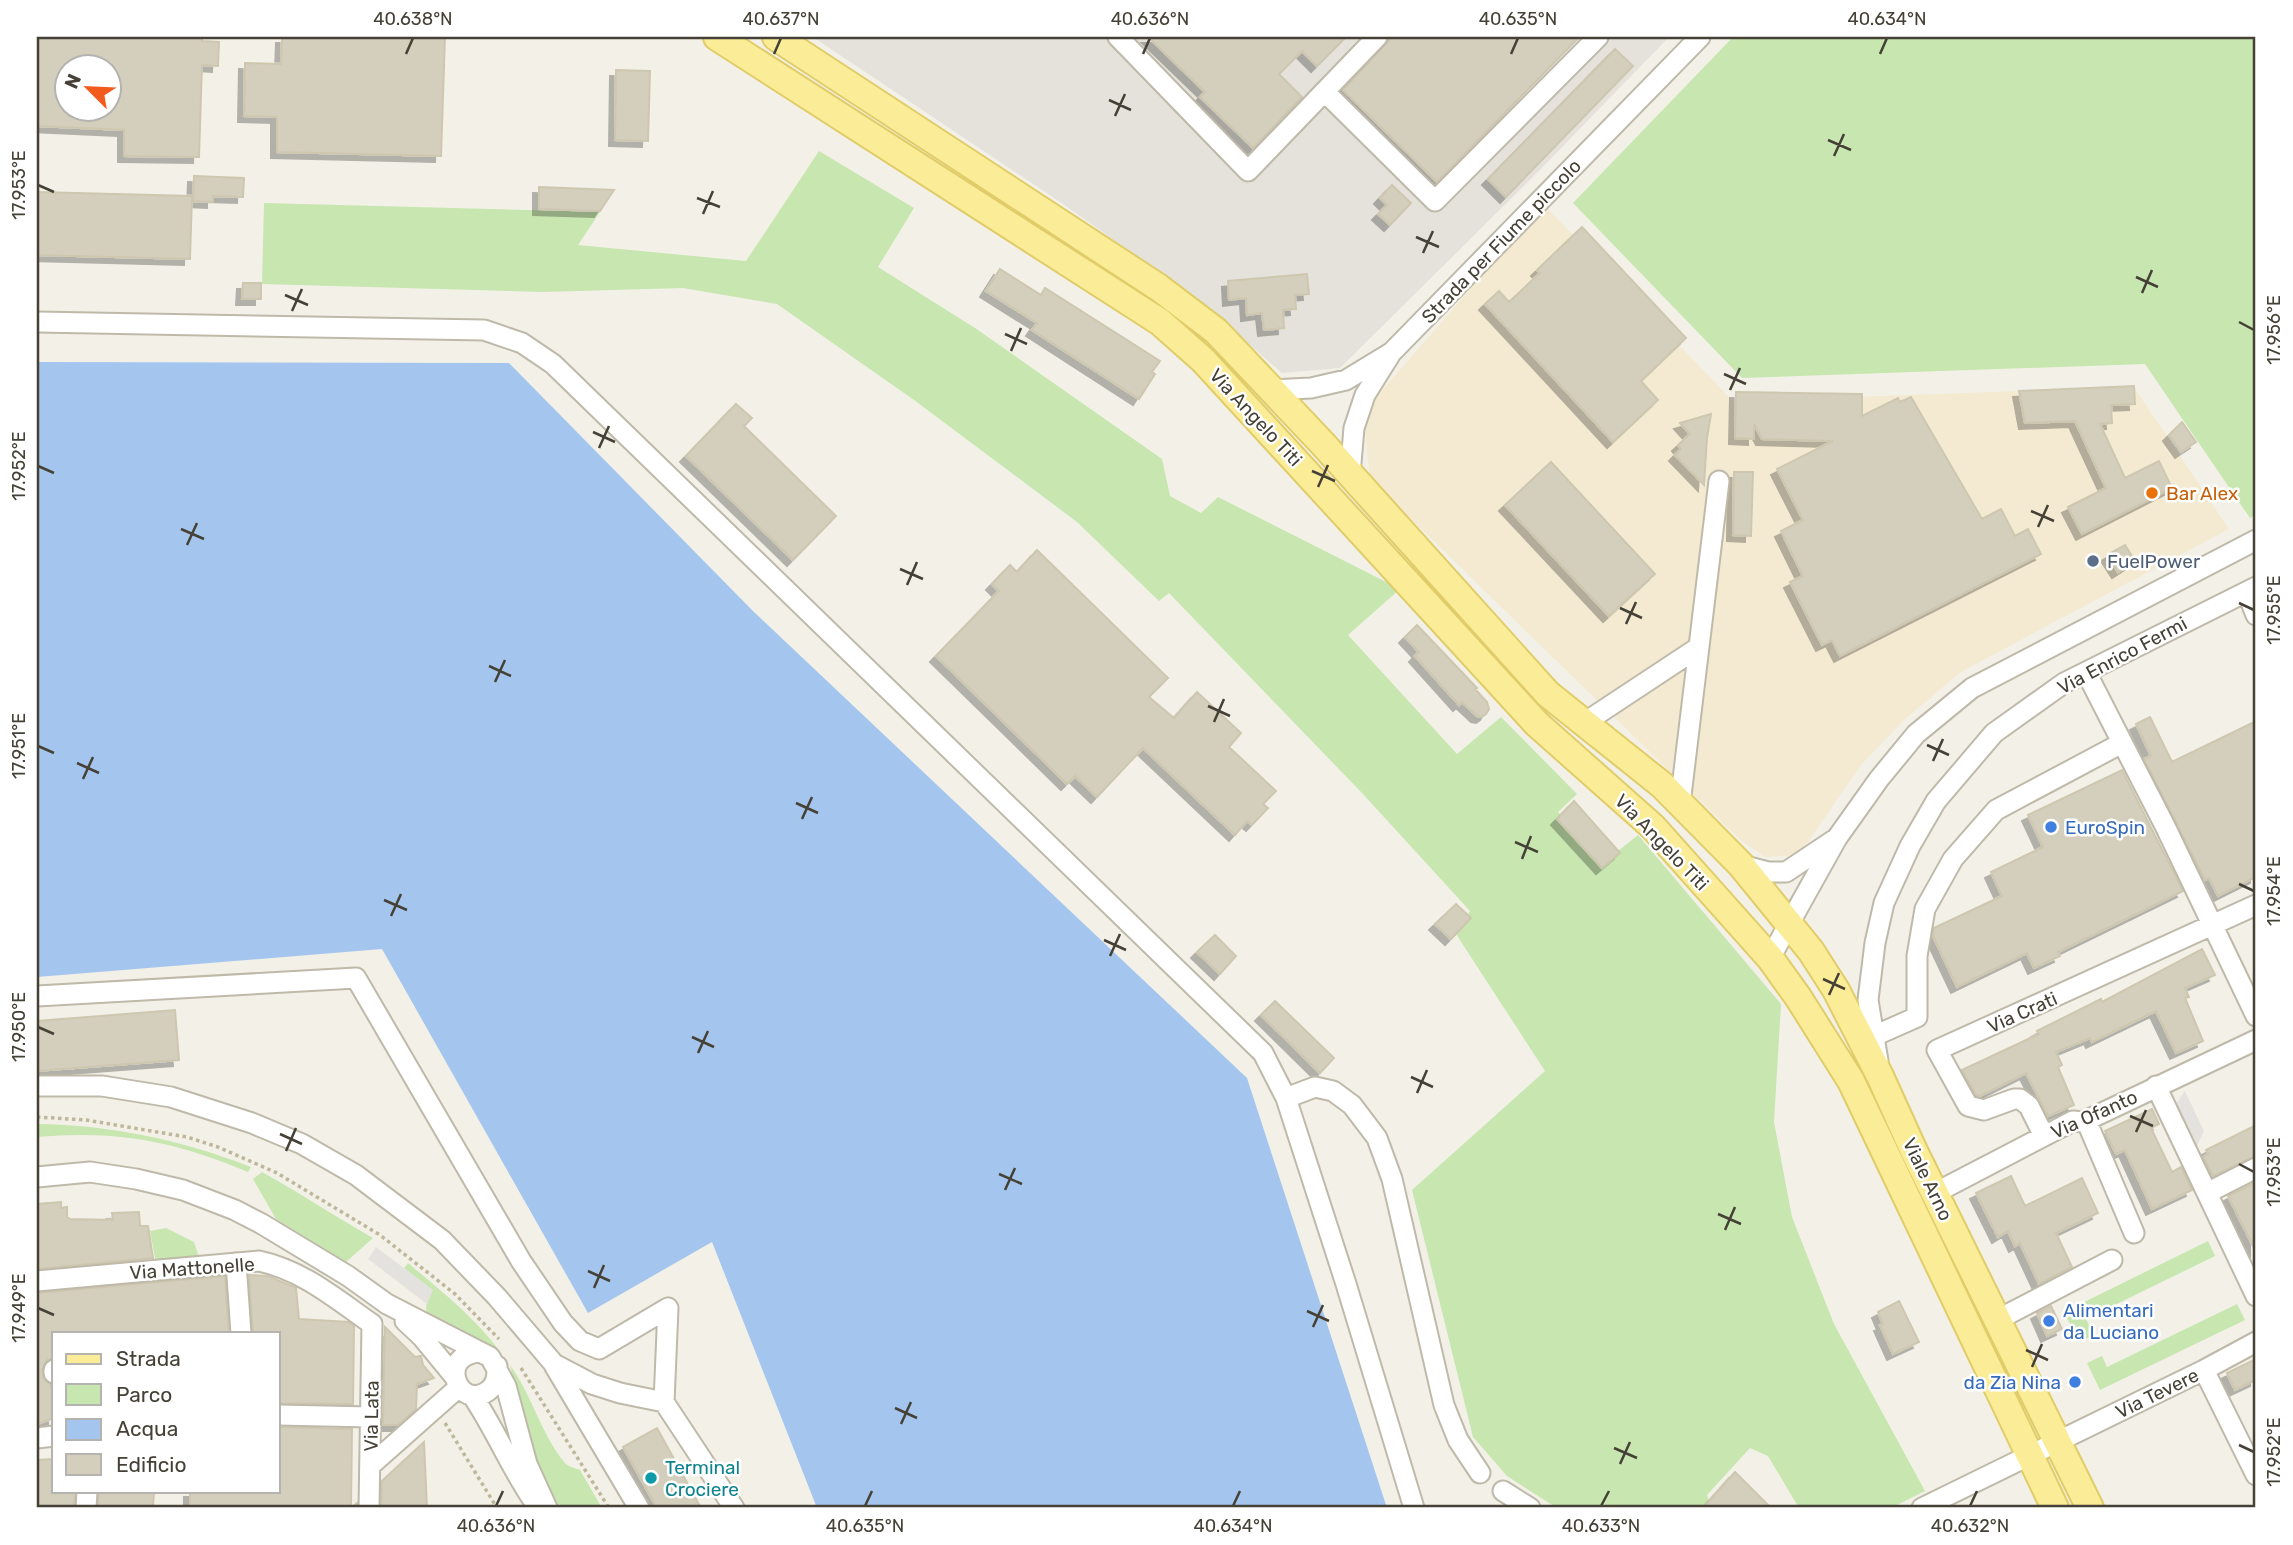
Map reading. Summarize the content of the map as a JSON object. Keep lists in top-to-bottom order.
{
  "streets": {
    "main road": ["Via Angelo Titi", "Viale Arno"],
    "street": [
      "Strada per Fiume piccolo",
      "Via Enrico Fermi",
      "Via Crati",
      "Via Ofanto",
      "Via Mattonelle",
      "Via Tevere",
      "Via Lata"
    ]
  },
  "crossings": [
    ["Strada per Fiume piccolo", "Via Angelo Titi"],
    ["Via Angelo Titi", "Via Enrico Fermi"],
    ["Via Angelo Titi", "Viale Arno"],
    ["Via Enrico Fermi", "Viale Arno"],
    ["Via Crati", "Via Ofanto"],
    ["Via Ofanto", "Viale Arno"],
    ["Viale Arno", "Via Tevere"],
    ["Via Mattonelle", "Via Lata"]
  ],
  "places": [
    "Bar Alex",
    "FuelPower",
    "EuroSpin",
    "Alimentari da Luciano",
    "da Zia Nina",
    "Terminal Crociere"
  ],
  "legend": [
    "Strada",
    "Parco",
    "Acqua",
    "Edificio"
  ],
  "north": "top left",
  "coordinates": [
    "40.638°N",
    "40.637°N",
    "40.636°N",
    "40.635°N",
    "40.634°N",
    "17.953°E",
    "17.956°E",
    "17.952°E",
    "17.955°E",
    "17.951°E",
    "17.954°E",
    "17.950°E",
    "17.949°E",
    "40.633°N",
    "40.632°N"
  ]
}
